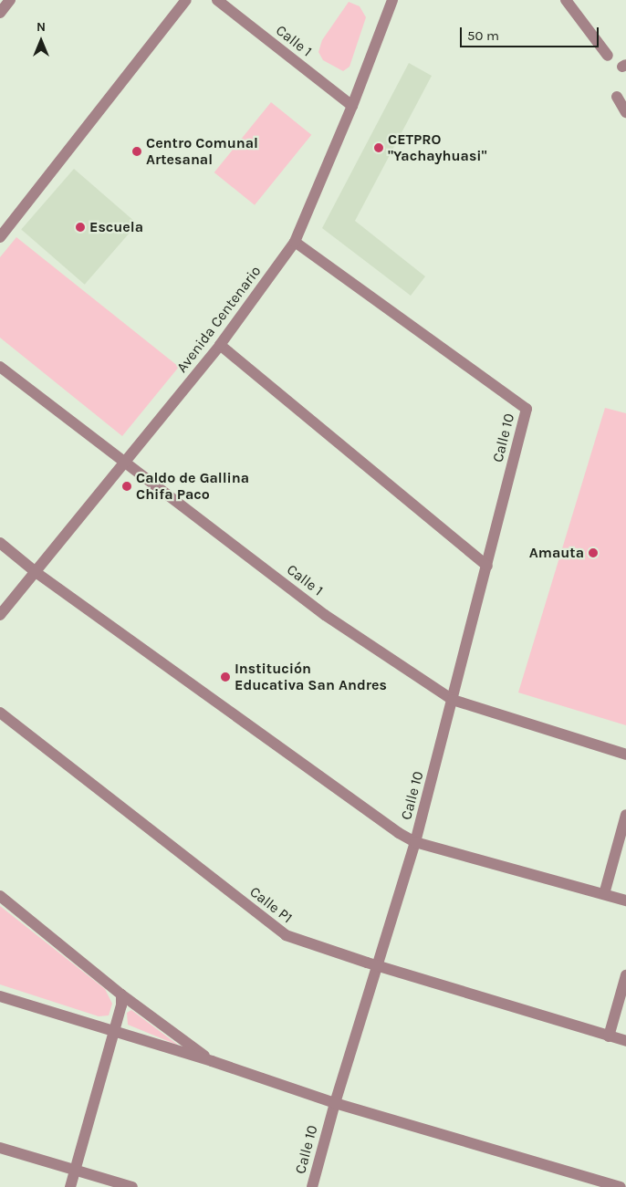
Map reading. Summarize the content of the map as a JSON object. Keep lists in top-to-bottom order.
{
  "streets": {
    "street": [
      "Calle 1",
      "Avenida Centenario",
      "Calle 10",
      "Calle P1"
    ]
  },
  "crossings": [
    ["Calle 1", "Avenida Centenario"],
    ["Calle 1", "Calle 10"],
    ["Avenida Centenario", "Calle 10"],
    ["Calle 10", "Calle P1"]
  ],
  "places": [
    "CETPRO \"Yachayhuasi\"",
    "Centro Comunal Artesanal",
    "Escuela",
    "Caldo de Gallina Chifa Paco",
    "Amauta",
    "Institución Educativa San Andres"
  ],
  "scale_bar": "50 m",
  "north": "top"
}
